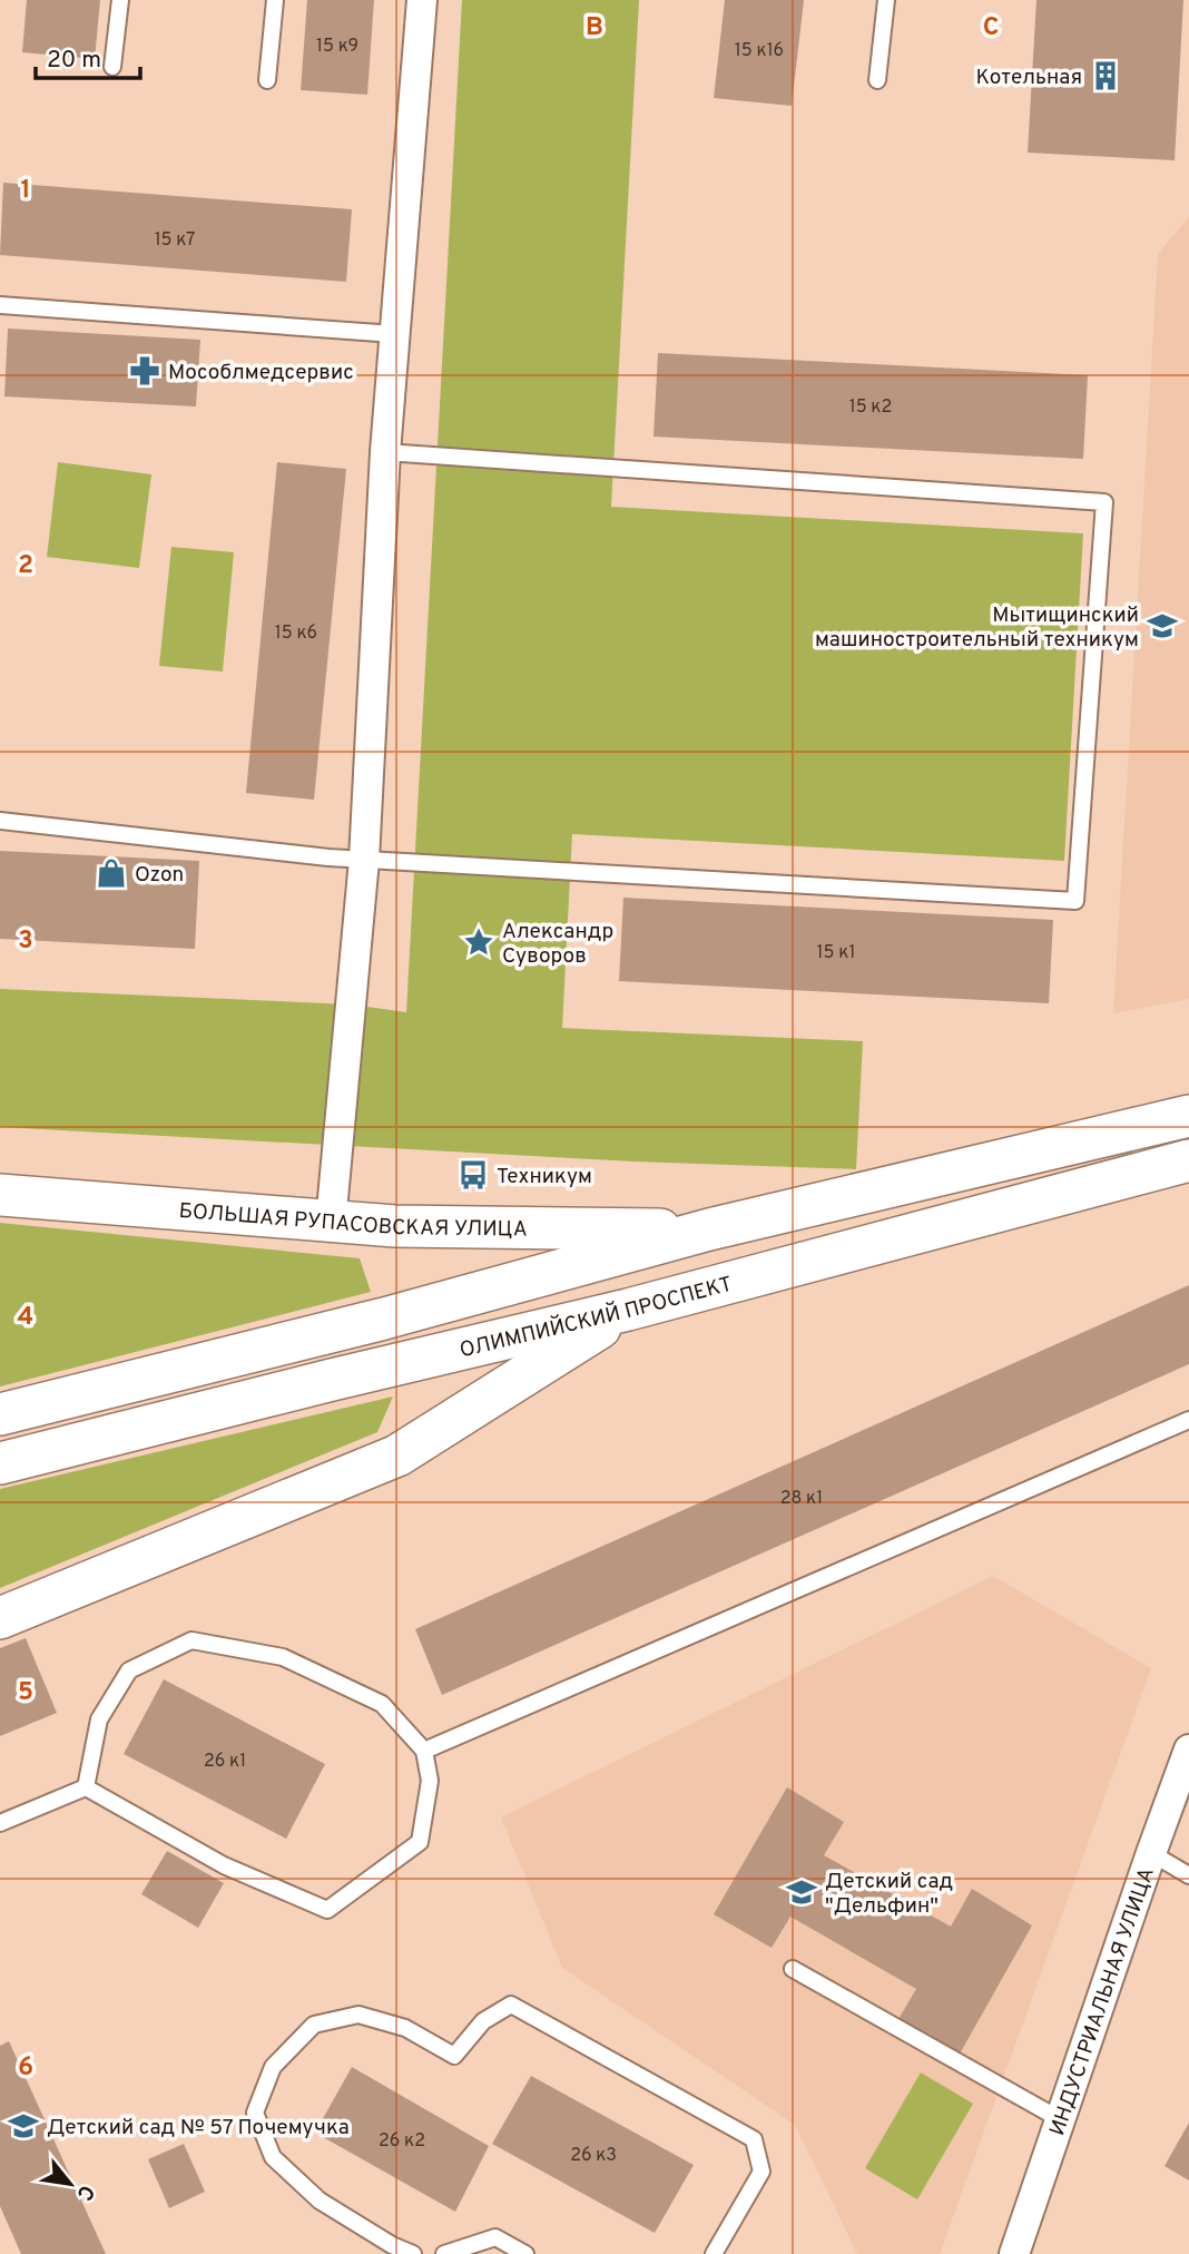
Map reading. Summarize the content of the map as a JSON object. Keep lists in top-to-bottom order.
{
  "streets": {
    "main road": ["БОЛЬШАЯ РУПАСОВСКАЯ УЛИЦА", "ОЛИМПИЙСКИЙ ПРОСПЕКТ"],
    "street": ["ИНДУСТРИАЛЬНАЯ УЛИЦА"]
  },
  "places": {
    "building": ["Котельная"],
    "pharmacy": ["Мособлмедсервис"],
    "school or university": ["Мытищинский машиностроительный техникум", "Детский сад \"Дельфин\"", "Детский сад № 57 Почемучка"],
    "shop": ["Ozon"],
    "place": ["Александр Суворов"],
    "bus stop": ["Техникум"]
  },
  "house_numbers": [
    "15 к9",
    "15 к16",
    "15 к7",
    "15 к2",
    "15 к6",
    "15 к1",
    "28 к1",
    "26 к1",
    "26 к2",
    "26 к3"
  ],
  "scale_bar": "20 m",
  "north": "bottom right",
  "grid": {
    "columns": ["B", "C"],
    "rows": [
      "1",
      "2",
      "3",
      "4",
      "5",
      "6"
    ]
  }
}
